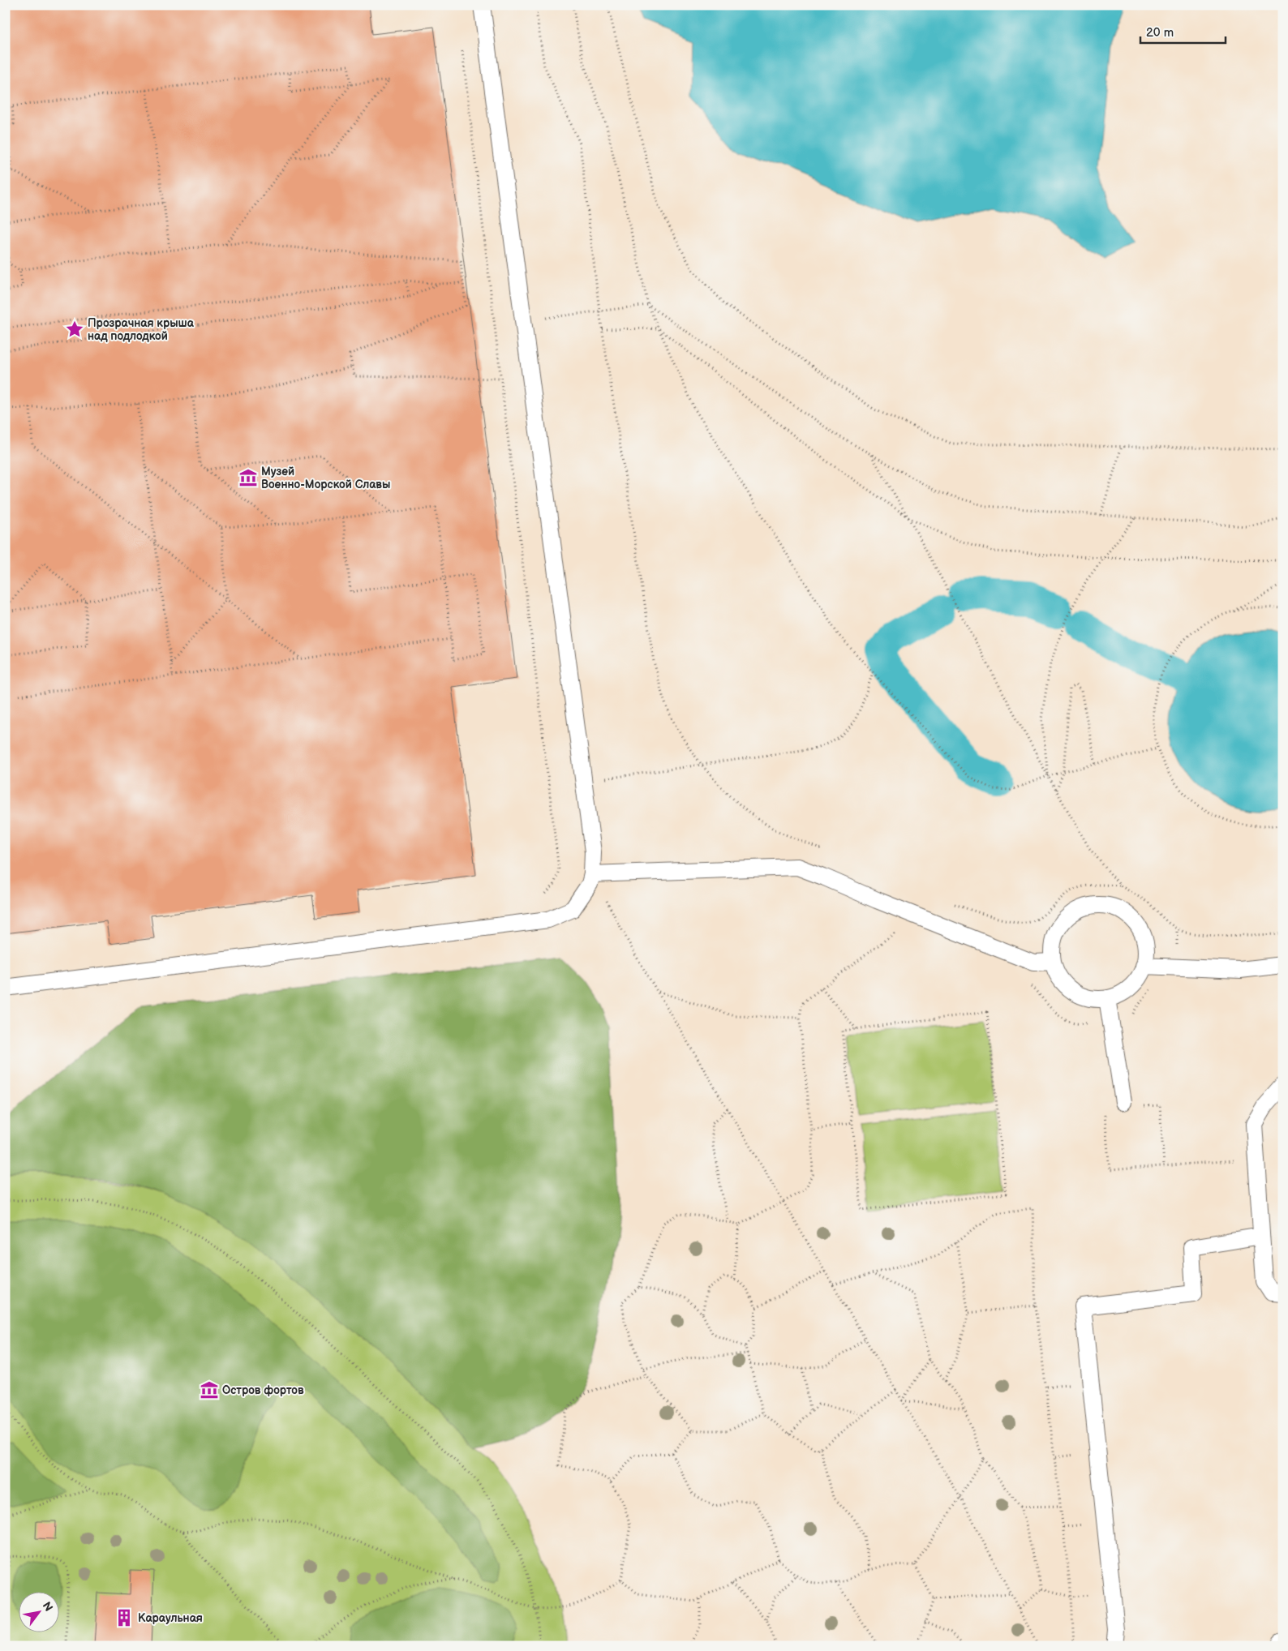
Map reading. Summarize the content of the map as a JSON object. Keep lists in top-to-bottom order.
{
  "places": {
    "place": ["Прозрачная крыша над подлодкой"],
    "museum": ["Музей Военно-Морской Славы", "Остров фортов"],
    "building": ["Караульная"]
  },
  "scale_bar": "20 m",
  "north": "top right"
}
